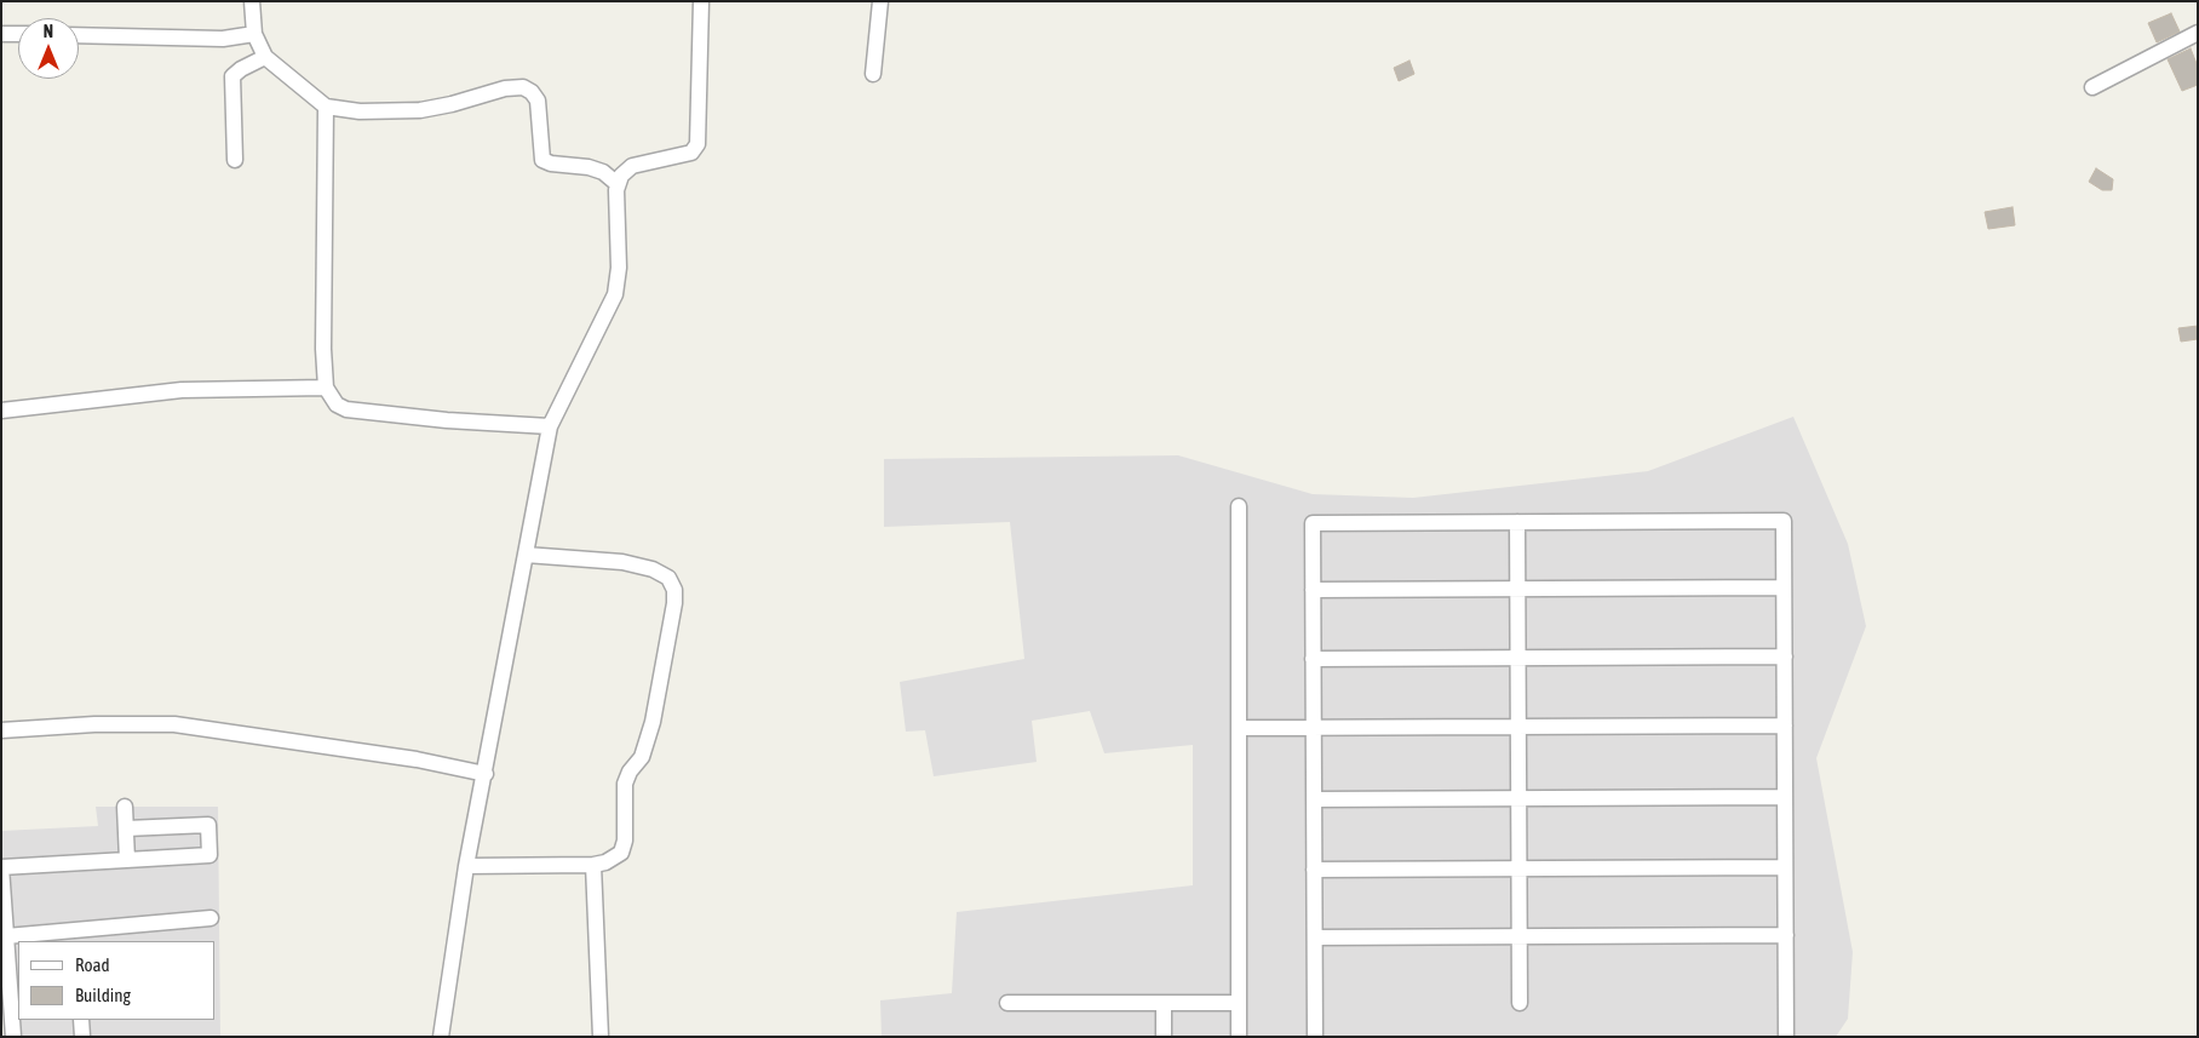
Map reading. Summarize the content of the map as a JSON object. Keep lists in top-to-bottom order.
{
  "legend": ["Road", "Building"],
  "north": "top"
}
